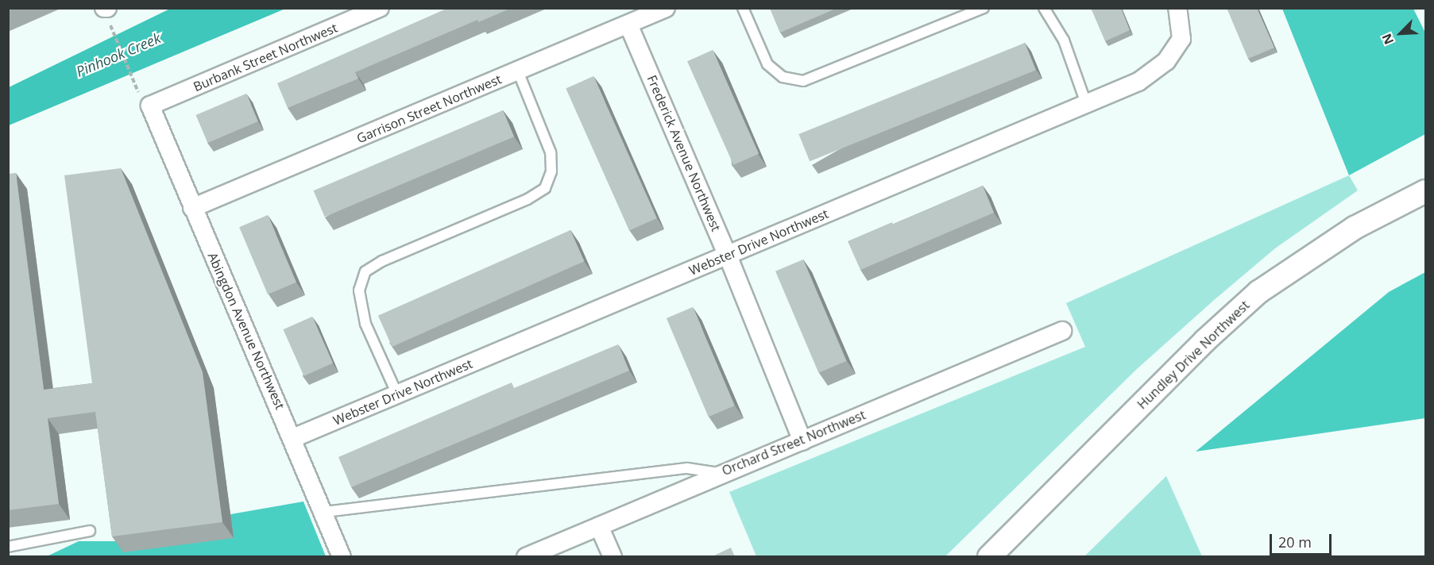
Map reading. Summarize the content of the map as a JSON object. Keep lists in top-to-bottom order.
{
  "streets": {
    "street": [
      "Burbank Street Northwest",
      "Garrison Street Northwest",
      "Frederick Avenue Northwest",
      "Webster Drive Northwest",
      "Abingdon Avenue Northwest",
      "Hundley Drive Northwest",
      "Orchard Street Northwest"
    ]
  },
  "crossings": [
    ["Burbank Street Northwest", "Abingdon Avenue Northwest"],
    ["Garrison Street Northwest", "Frederick Avenue Northwest"],
    ["Garrison Street Northwest", "Abingdon Avenue Northwest"],
    ["Frederick Avenue Northwest", "Webster Drive Northwest"],
    ["Frederick Avenue Northwest", "Orchard Street Northwest"],
    ["Webster Drive Northwest", "Abingdon Avenue Northwest"]
  ],
  "water": ["Pinhook Creek"],
  "scale_bar": "20 m",
  "north": "bottom left"
}
